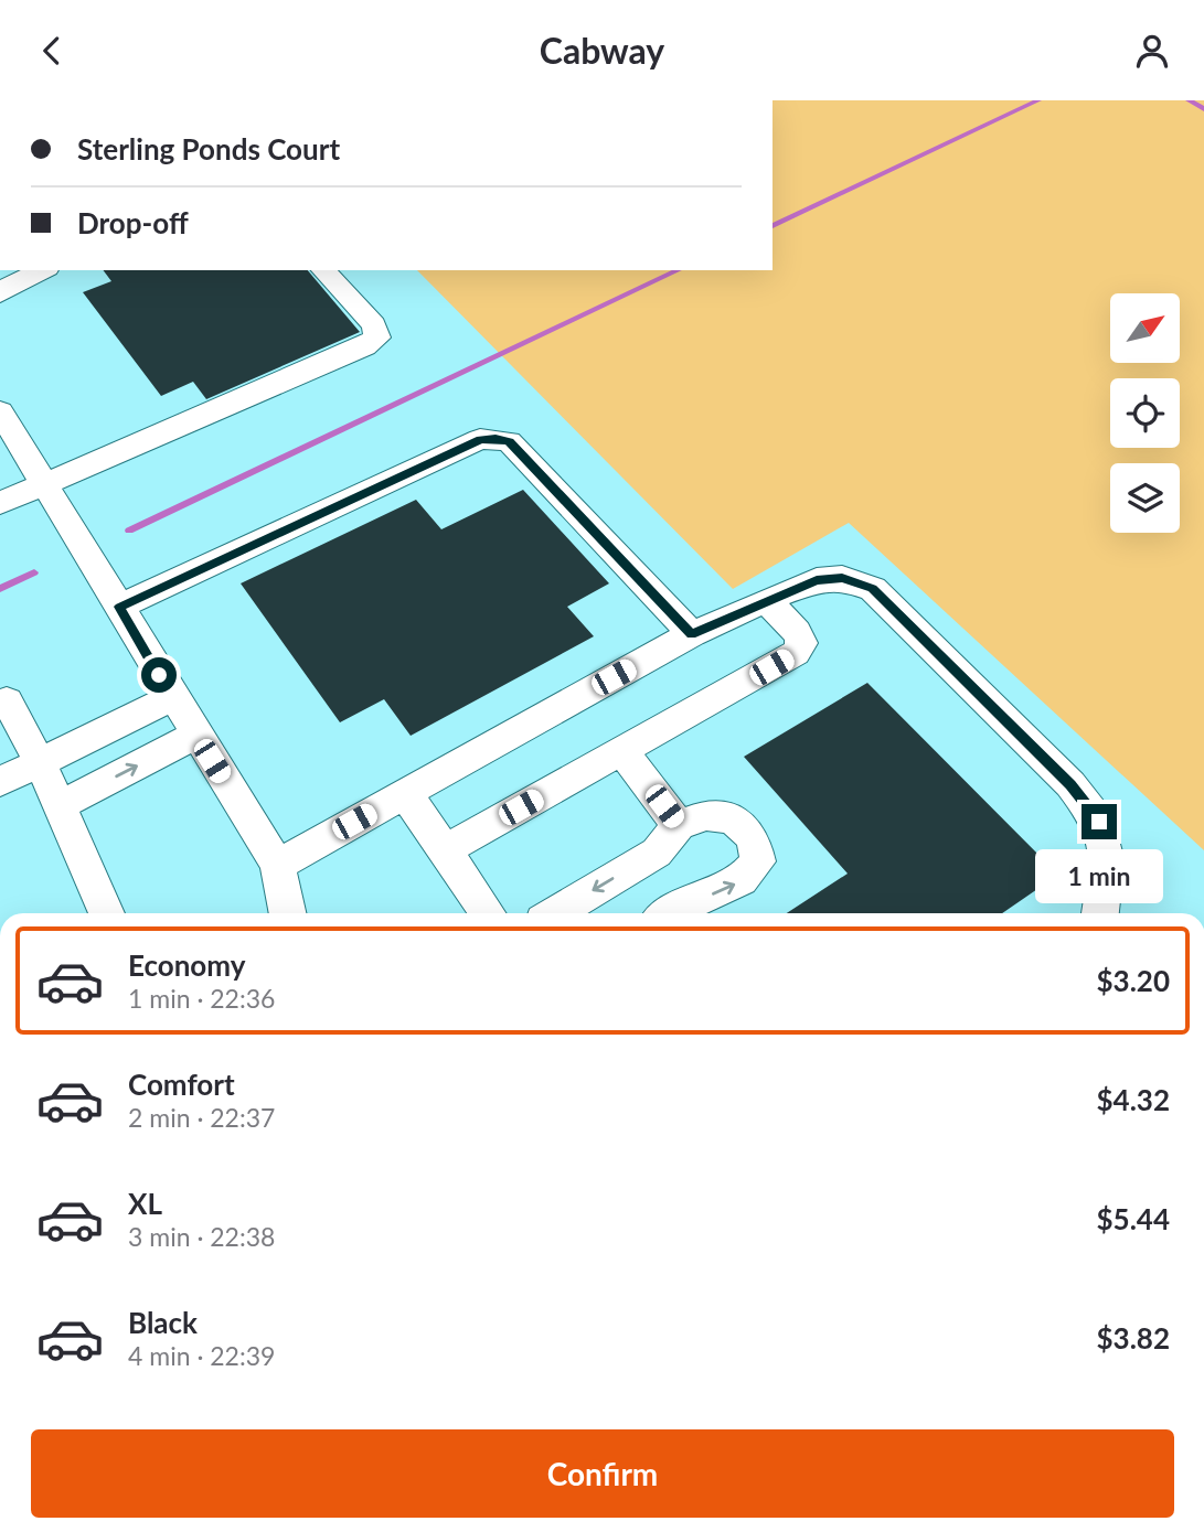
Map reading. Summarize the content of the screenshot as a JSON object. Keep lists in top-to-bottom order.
{
  "north": "top right",
  "page": {
    "header": "Cabway",
    "banner": ["Sterling Ponds Court", "Drop-off"],
    "bubble": "1 min",
    "list": [
      {
        "name": "Economy",
        "note": "1 min · 22:36",
        "value": "$3.20"
      },
      {
        "name": "Comfort",
        "note": "2 min · 22:37",
        "value": "$4.32"
      },
      {
        "name": "XL",
        "note": "3 min · 22:38",
        "value": "$5.44"
      },
      {
        "name": "Black",
        "note": "4 min · 22:39",
        "value": "$3.82"
      }
    ],
    "buttons": "Confirm"
  }
}
